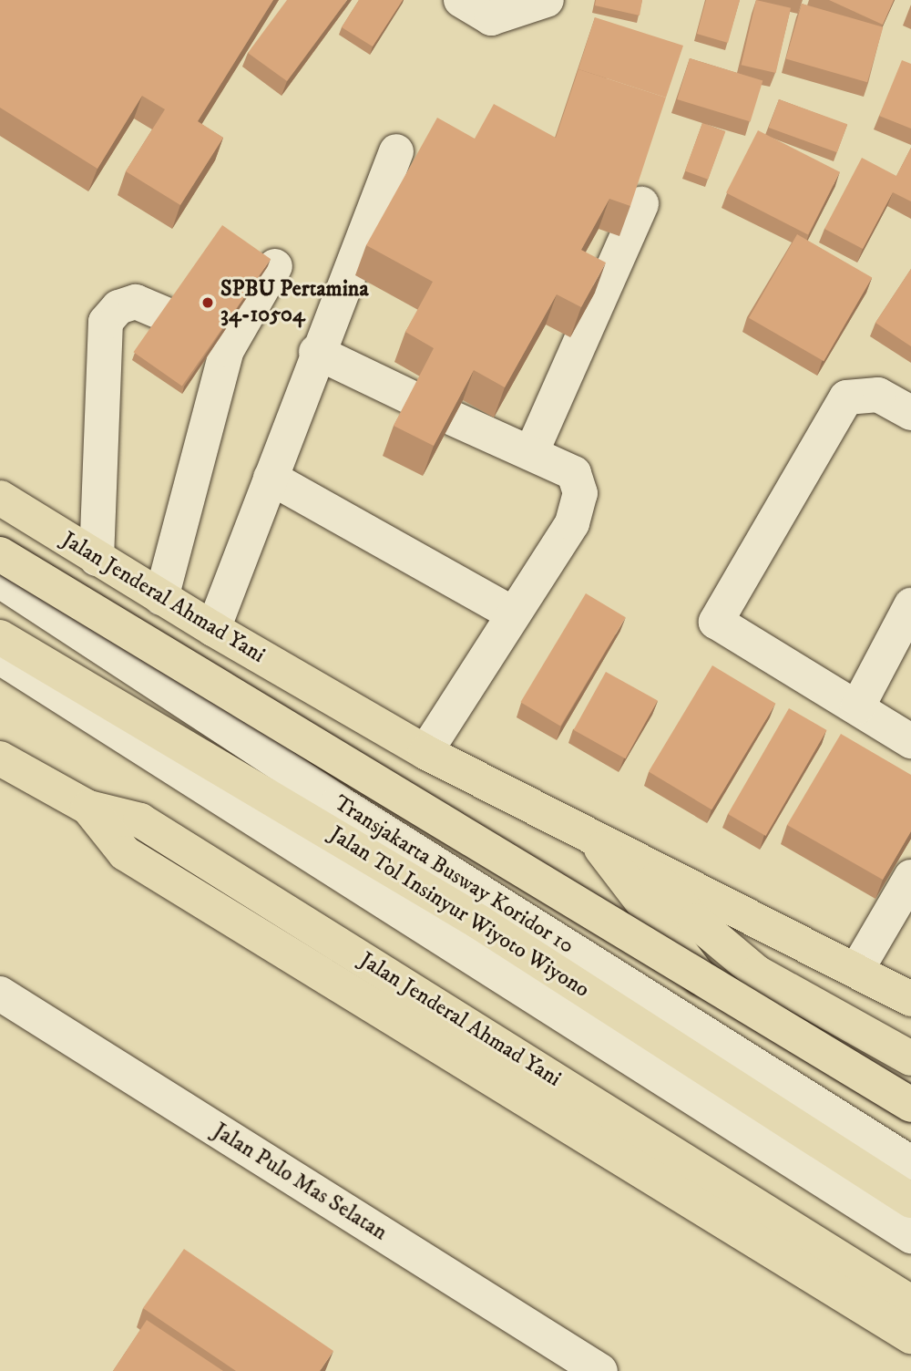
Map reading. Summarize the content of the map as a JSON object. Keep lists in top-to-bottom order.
{
  "streets": {
    "highway": ["Jalan Jenderal Ahmad Yani", "Jalan Tol Insinyur Wiyoto Wiyono"],
    "street": ["Transjakarta Busway Koridor 10", "Jalan Pulo Mas Selatan"]
  },
  "places": ["SPBU Pertamina 34-10504"]
}
